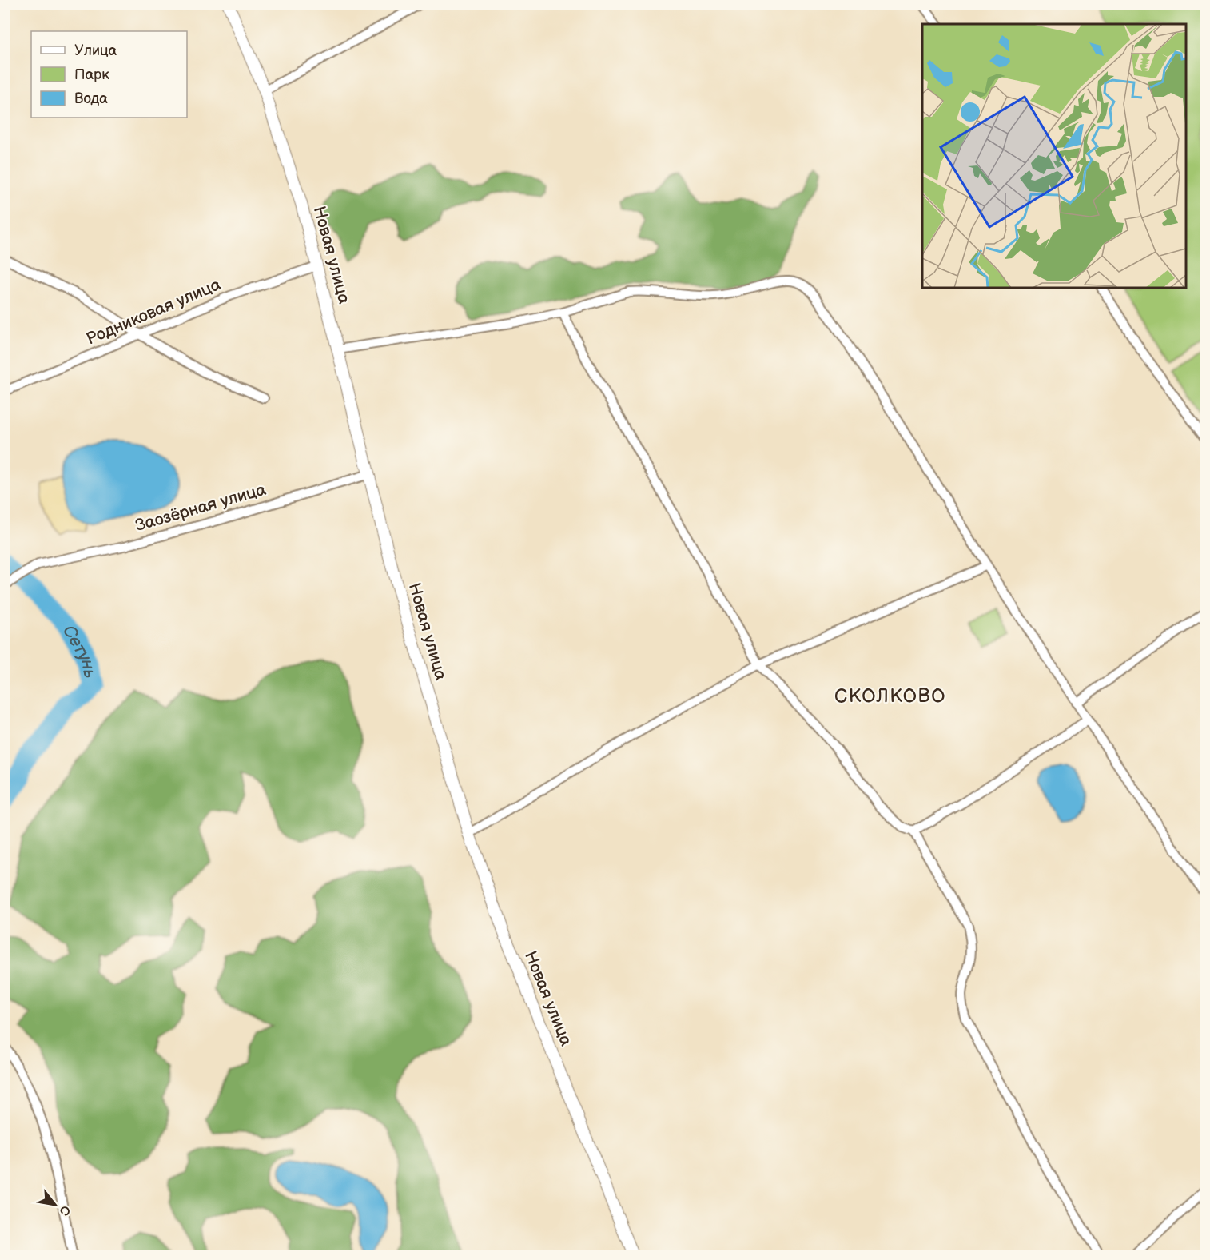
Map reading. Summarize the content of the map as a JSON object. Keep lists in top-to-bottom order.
{
  "streets": {
    "street": ["Новая улица", "Родниковая улица", "Заозёрная улица"]
  },
  "crossings": [
    ["Новая улица", "Родниковая улица"],
    ["Новая улица", "Заозёрная улица"]
  ],
  "districts": ["СКОЛКОВО"],
  "water": ["Сетунь"],
  "legend": ["Улица", "Парк", "Вода"],
  "north": "bottom right"
}
